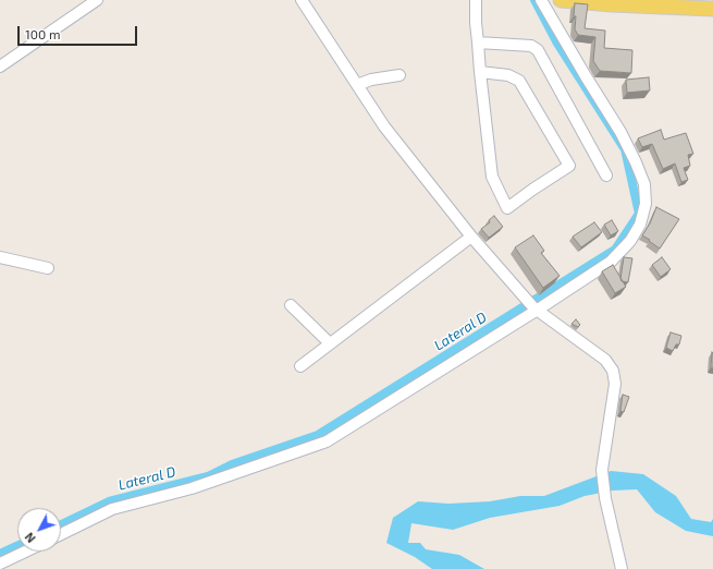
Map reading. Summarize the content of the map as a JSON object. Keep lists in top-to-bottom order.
{
  "water": ["Lateral D"],
  "scale_bar": "100 m",
  "north": "bottom left"
}
